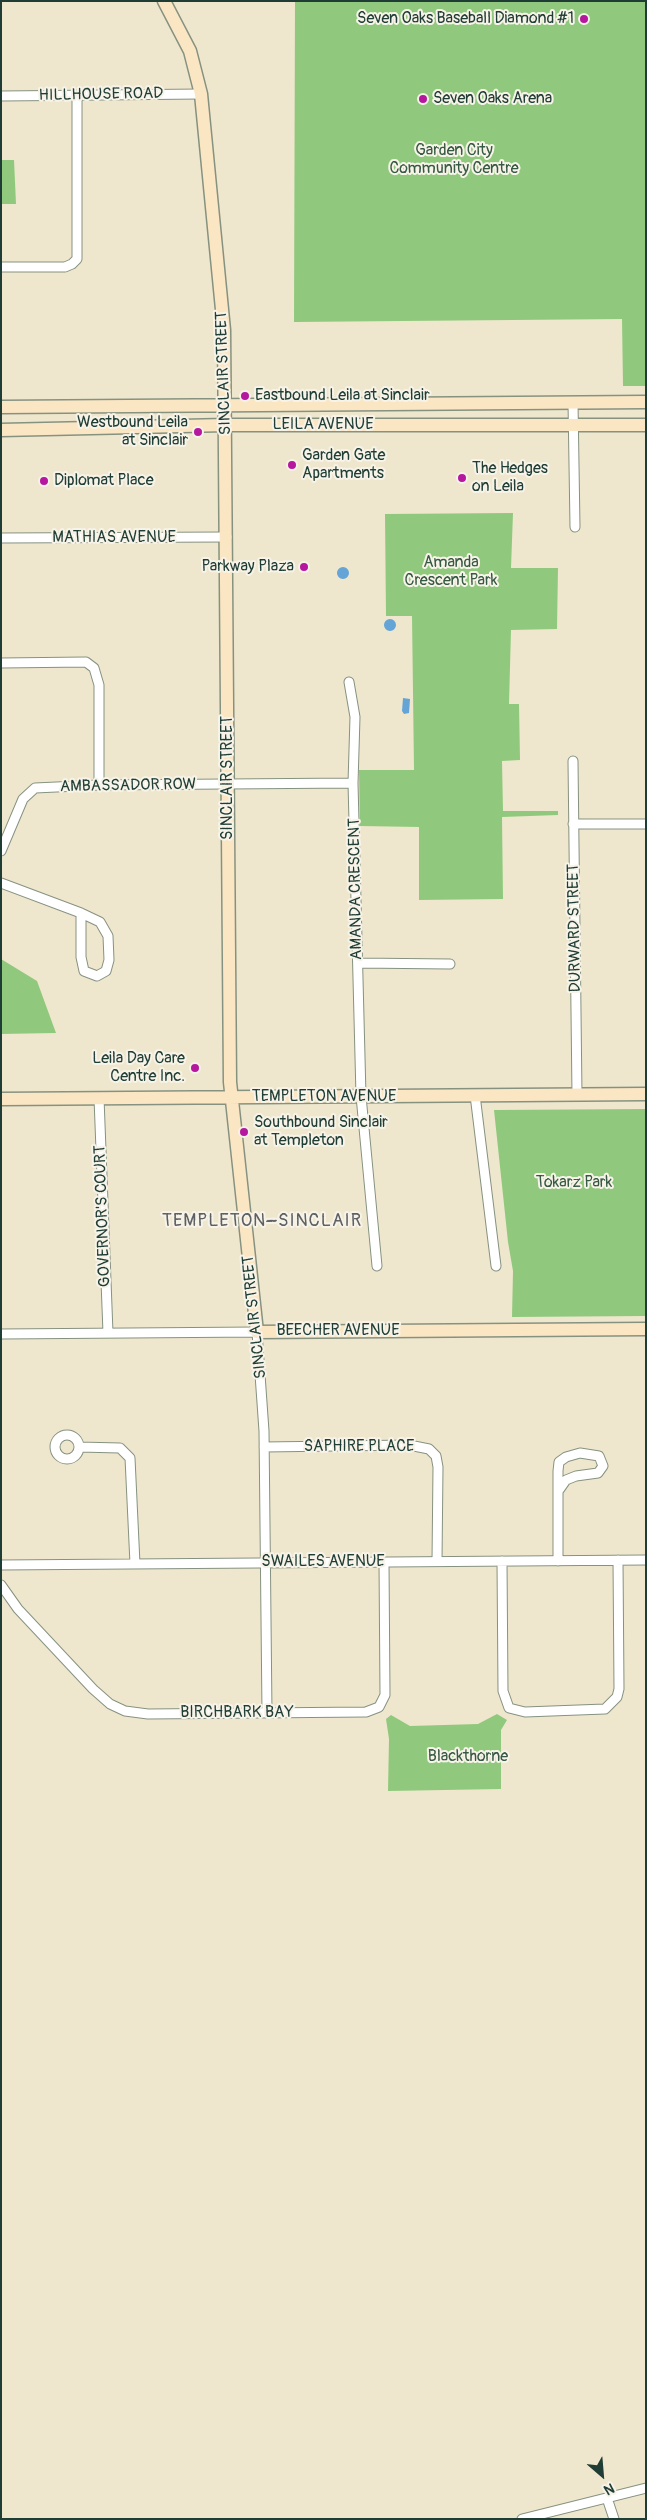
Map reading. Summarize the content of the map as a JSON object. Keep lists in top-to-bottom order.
{
  "streets": {
    "street": [
      "HILLHOUSE ROAD",
      "SINCLAIR STREET",
      "LEILA AVENUE",
      "MATHIAS AVENUE",
      "AMBASSADOR ROW",
      "AMANDA CRESCENT",
      "DURWARD STREET",
      "TEMPLETON AVENUE",
      "GOVERNOR'S COURT",
      "BEECHER AVENUE",
      "SAPHIRE PLACE",
      "SWAILES AVENUE",
      "BIRCHBARK BAY"
    ]
  },
  "crossings": [
    ["HILLHOUSE ROAD", "SINCLAIR STREET"],
    ["SINCLAIR STREET", "LEILA AVENUE"],
    ["SINCLAIR STREET", "MATHIAS AVENUE"],
    ["SINCLAIR STREET", "AMBASSADOR ROW"],
    ["SINCLAIR STREET", "TEMPLETON AVENUE"],
    ["SINCLAIR STREET", "BEECHER AVENUE"],
    ["SINCLAIR STREET", "SAPHIRE PLACE"],
    ["SINCLAIR STREET", "SWAILES AVENUE"],
    ["SINCLAIR STREET", "BIRCHBARK BAY"],
    ["AMBASSADOR ROW", "AMANDA CRESCENT"],
    ["AMANDA CRESCENT", "TEMPLETON AVENUE"],
    ["DURWARD STREET", "TEMPLETON AVENUE"],
    ["TEMPLETON AVENUE", "GOVERNOR'S COURT"],
    ["GOVERNOR'S COURT", "BEECHER AVENUE"],
    ["SAPHIRE PLACE", "SWAILES AVENUE"],
    ["SWAILES AVENUE", "BIRCHBARK BAY"]
  ],
  "districts": ["TEMPLETON–SINCLAIR"],
  "parks": [
    "Garden City Community Centre",
    "Amanda Crescent Park",
    "Tokarz Park",
    "Blackthorne"
  ],
  "places": [
    "Seven Oaks Baseball Diamond #1",
    "Seven Oaks Arena",
    "Eastbound Leila at Sinclair",
    "Westbound Leila at Sinclair",
    "Garden Gate Apartments",
    "The Hedges on Leila",
    "Diplomat Place",
    "Parkway Plaza",
    "Leila Day Care Centre Inc.",
    "Southbound Sinclair at Templeton"
  ],
  "north": "bottom right"
}
